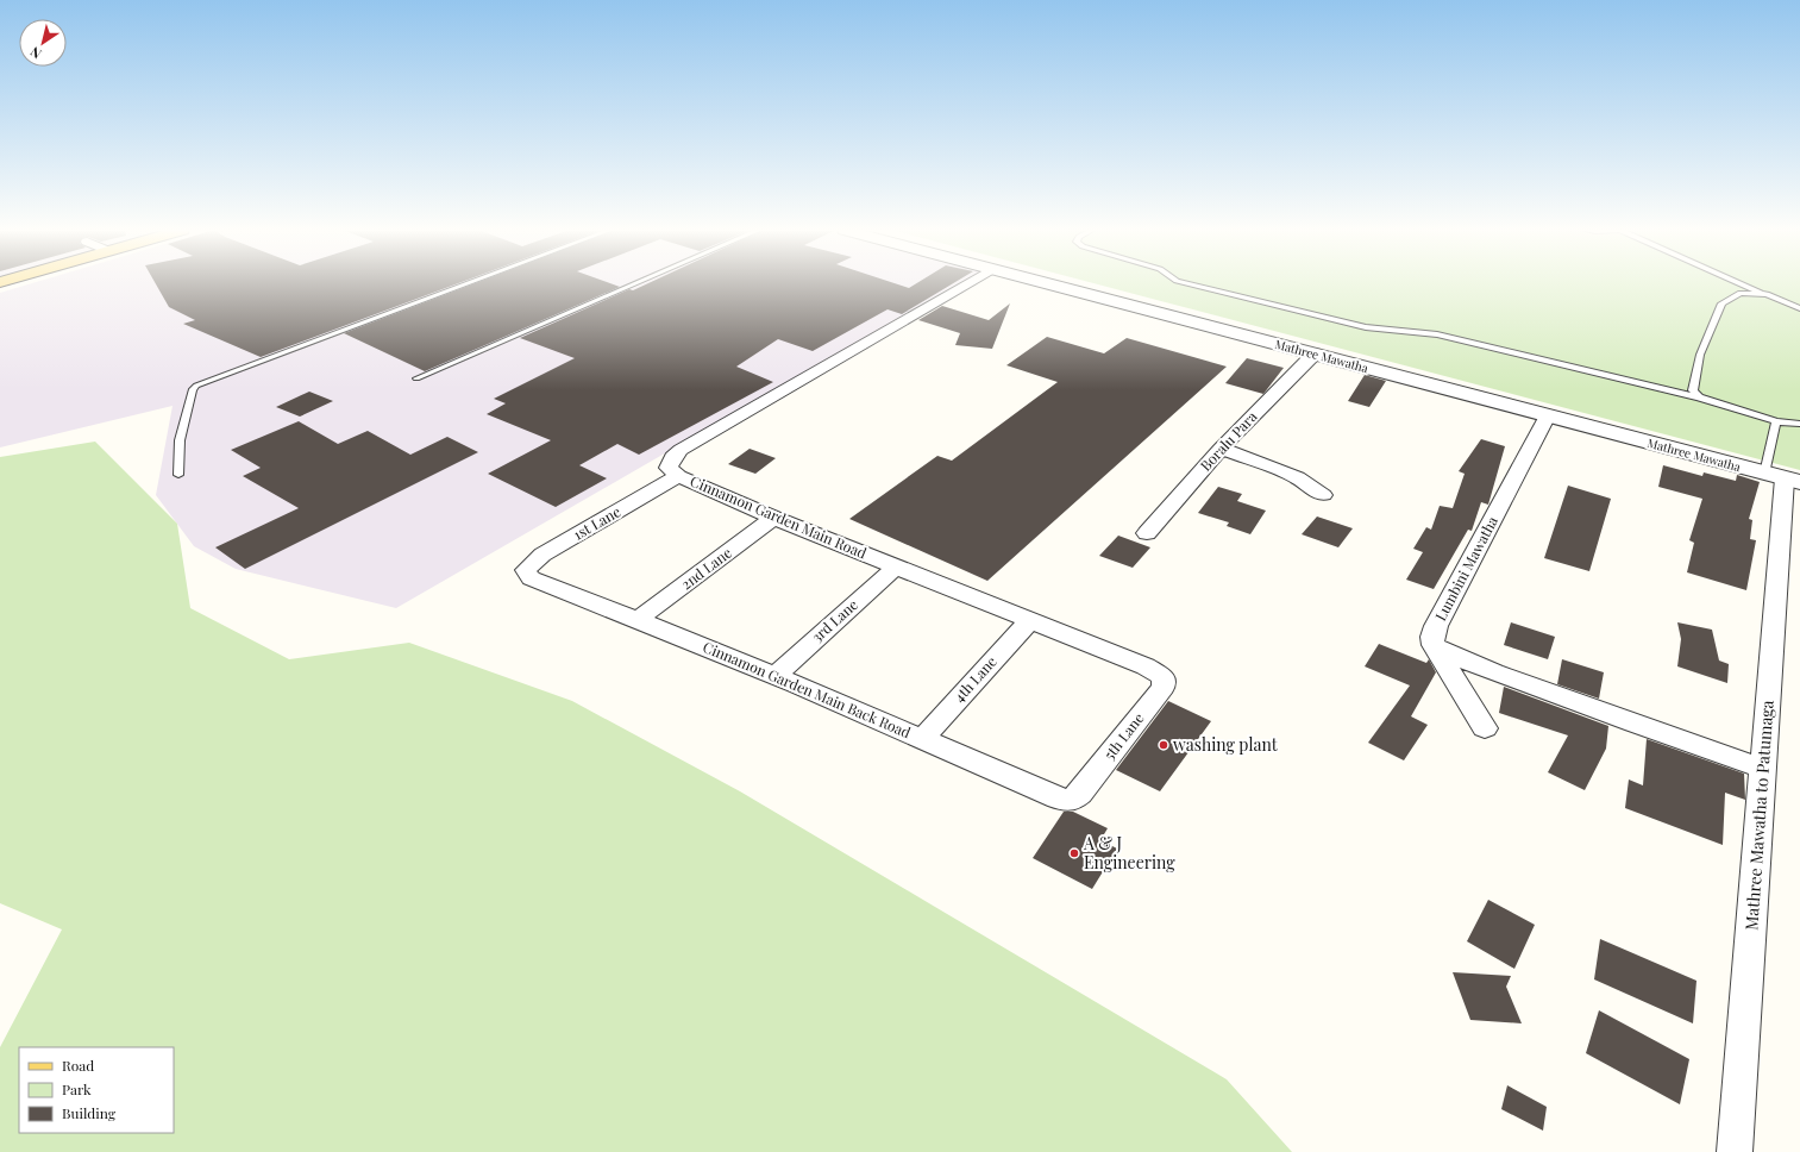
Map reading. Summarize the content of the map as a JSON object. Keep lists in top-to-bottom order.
{
  "streets": {
    "street": [
      "Mathree Mawatha",
      "Boralu Para",
      "Cinnamon Garden Main Road",
      "1st Lane",
      "2nd Lane",
      "Lumbini Mawatha",
      "3rd Lane",
      "4th Lane",
      "Cinnamon Garden Main Back Road",
      "5th Lane",
      "Mathree Mawatha to Patumaga"
    ]
  },
  "crossings": [
    ["Mathree Mawatha", "Boralu Para"],
    ["Mathree Mawatha", "Lumbini Mawatha"],
    ["Mathree Mawatha", "Mathree Mawatha to Patumaga"],
    ["Cinnamon Garden Main Road", "1st Lane"],
    ["Cinnamon Garden Main Road", "2nd Lane"],
    ["Cinnamon Garden Main Road", "3rd Lane"],
    ["Cinnamon Garden Main Road", "4th Lane"],
    ["Cinnamon Garden Main Road", "5th Lane"],
    ["1st Lane", "Cinnamon Garden Main Back Road"],
    ["2nd Lane", "Cinnamon Garden Main Back Road"],
    ["3rd Lane", "Cinnamon Garden Main Back Road"],
    ["4th Lane", "Cinnamon Garden Main Back Road"],
    ["Cinnamon Garden Main Back Road", "5th Lane"]
  ],
  "places": ["washing plant", "A & J Engineering"],
  "legend": ["Road", "Park", "Building"],
  "north": "bottom left"
}
